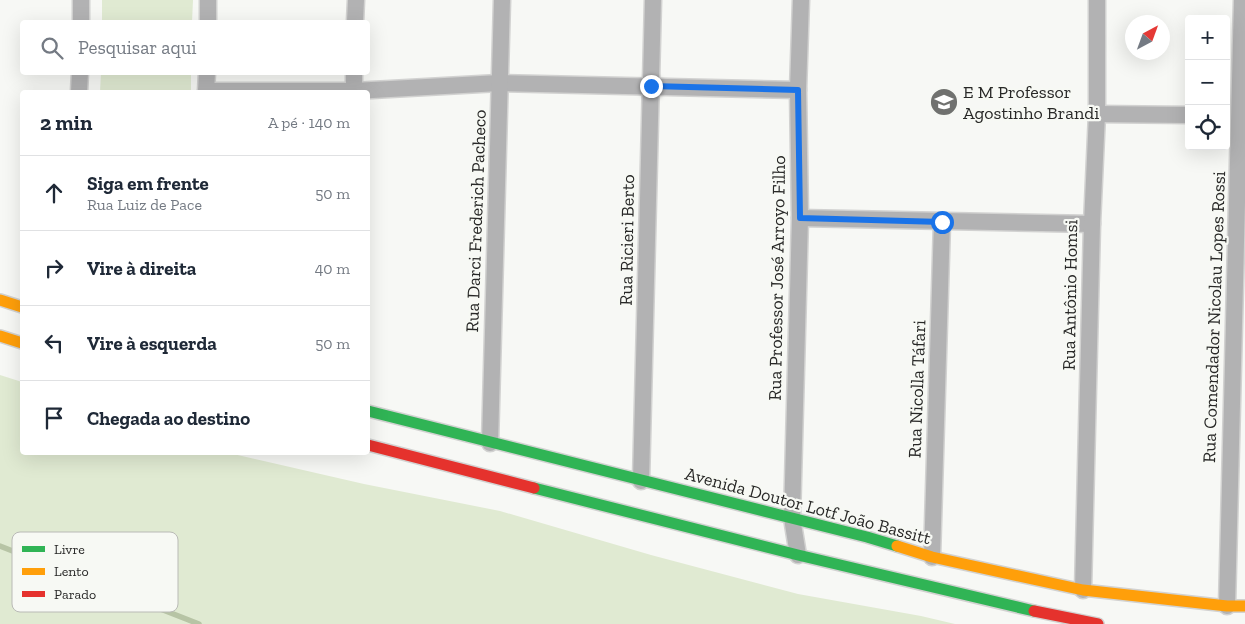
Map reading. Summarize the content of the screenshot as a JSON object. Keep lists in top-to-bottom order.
{
  "streets": {
    "main road": ["Avenida Doutor Lotf João Bassitt"],
    "street": [
      "Rua Darci Frederich Pacheco",
      "Rua Ricieri Berto",
      "Rua Professor José Arroyo Filho",
      "Rua Antônio Homsi",
      "Rua Comendador Nicolau Lopes Rossi",
      "Rua Nicolla Táfari"
    ]
  },
  "crossings": [
    ["Rua Darci Frederich Pacheco", "Avenida Doutor Lotf João Bassitt"],
    ["Rua Ricieri Berto", "Avenida Doutor Lotf João Bassitt"],
    ["Rua Professor José Arroyo Filho", "Avenida Doutor Lotf João Bassitt"],
    ["Rua Antônio Homsi", "Avenida Doutor Lotf João Bassitt"],
    ["Rua Comendador Nicolau Lopes Rossi", "Avenida Doutor Lotf João Bassitt"],
    ["Rua Nicolla Táfari", "Avenida Doutor Lotf João Bassitt"]
  ],
  "places": {
    "school or university": ["E M Professor Agostinho Brandi"]
  },
  "legend": ["Livre", "Lento", "Parado"],
  "north": "top right",
  "page": {
    "map_buttons": ["+", "−"],
    "search": "Pesquisar aqui",
    "heading": ["2 min", "A pé · 140 m"],
    "list": [
      ["Siga em frente", "Rua Luiz de Pace", "50 m"],
      ["Vire à direita", "40 m"],
      ["Vire à esquerda", "50 m"],
      "Chegada ao destino"
    ]
  }
}
